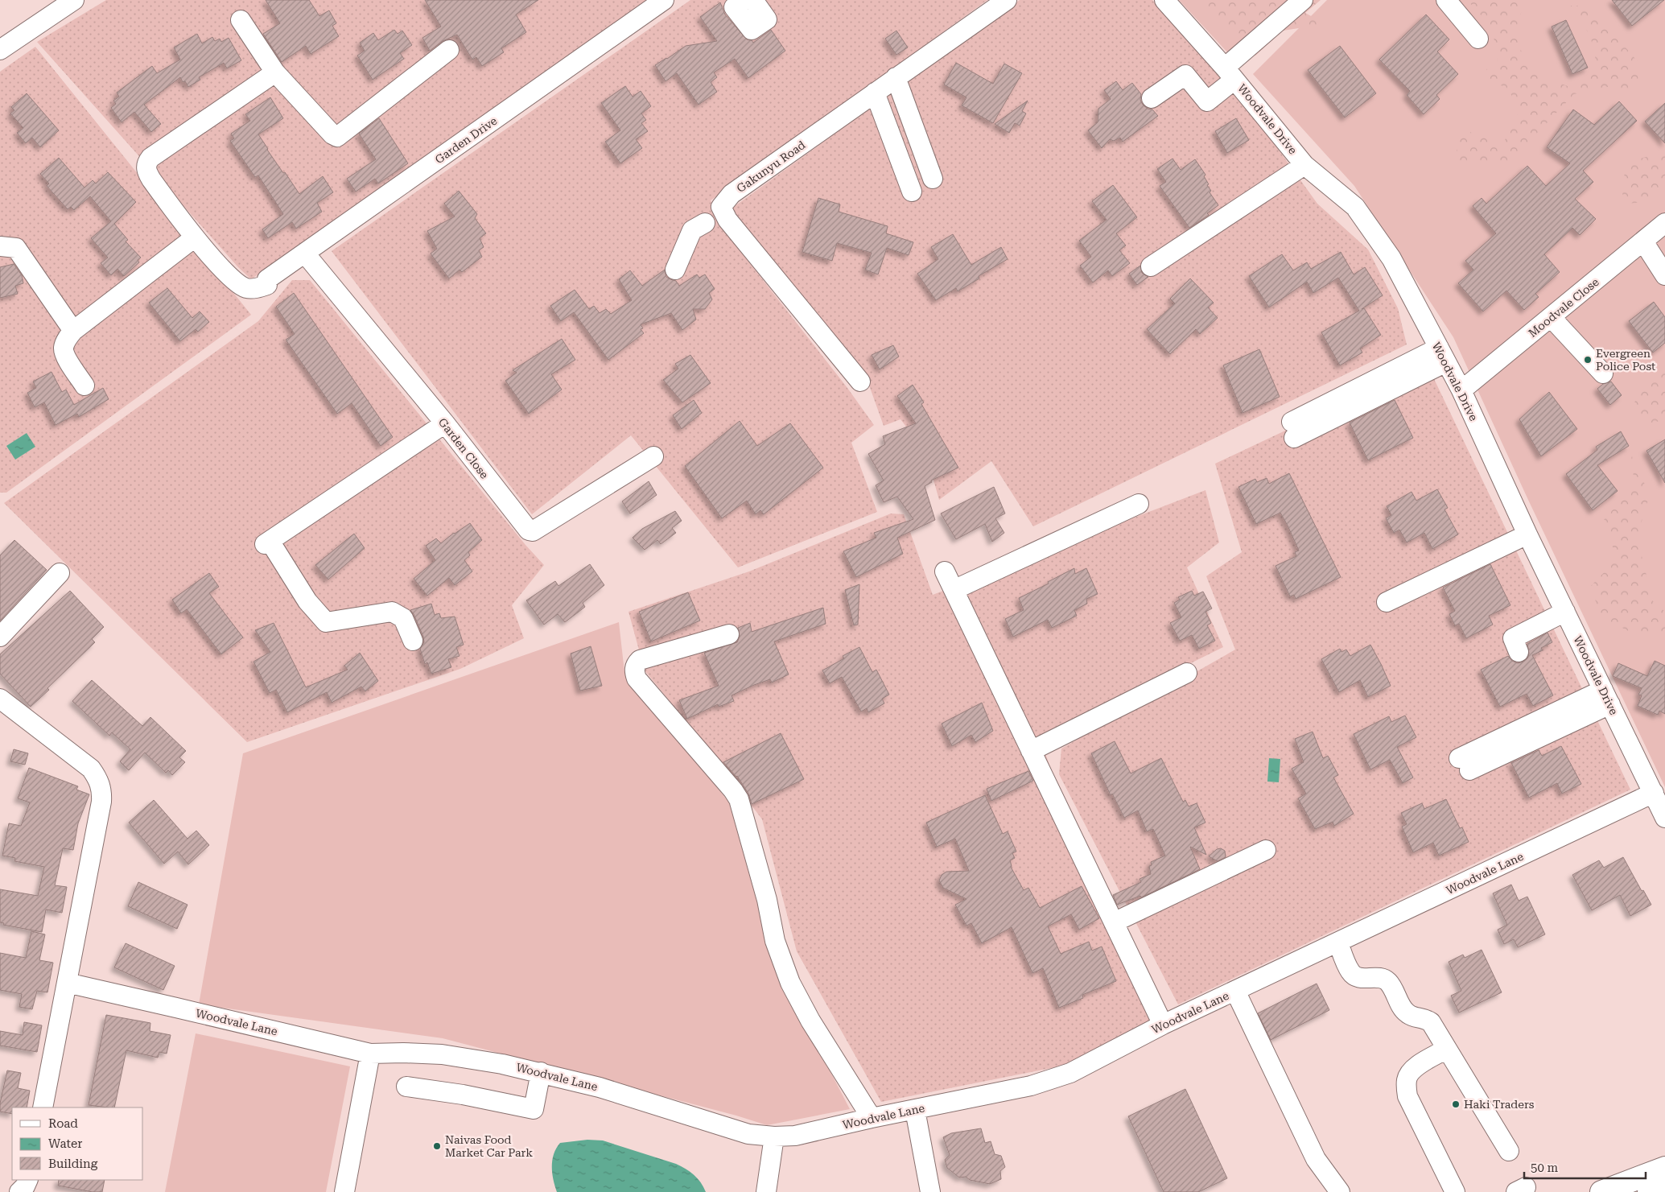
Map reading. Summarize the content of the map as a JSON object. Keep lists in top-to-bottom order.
{
  "streets": {
    "street": [
      "Woodvale Drive",
      "Garden Drive",
      "Gakunyu Road",
      "Moodvale Close",
      "Garden Close",
      "Woodvale Lane"
    ]
  },
  "crossings": [
    ["Woodvale Drive", "Moodvale Close"],
    ["Woodvale Drive", "Woodvale Lane"],
    ["Garden Drive", "Garden Close"]
  ],
  "places": ["Evergreen Police Post", "Haki Traders", "Naivas Food Market Car Park"],
  "legend": ["Road", "Water", "Building"],
  "scale_bar": "50 m"
}
